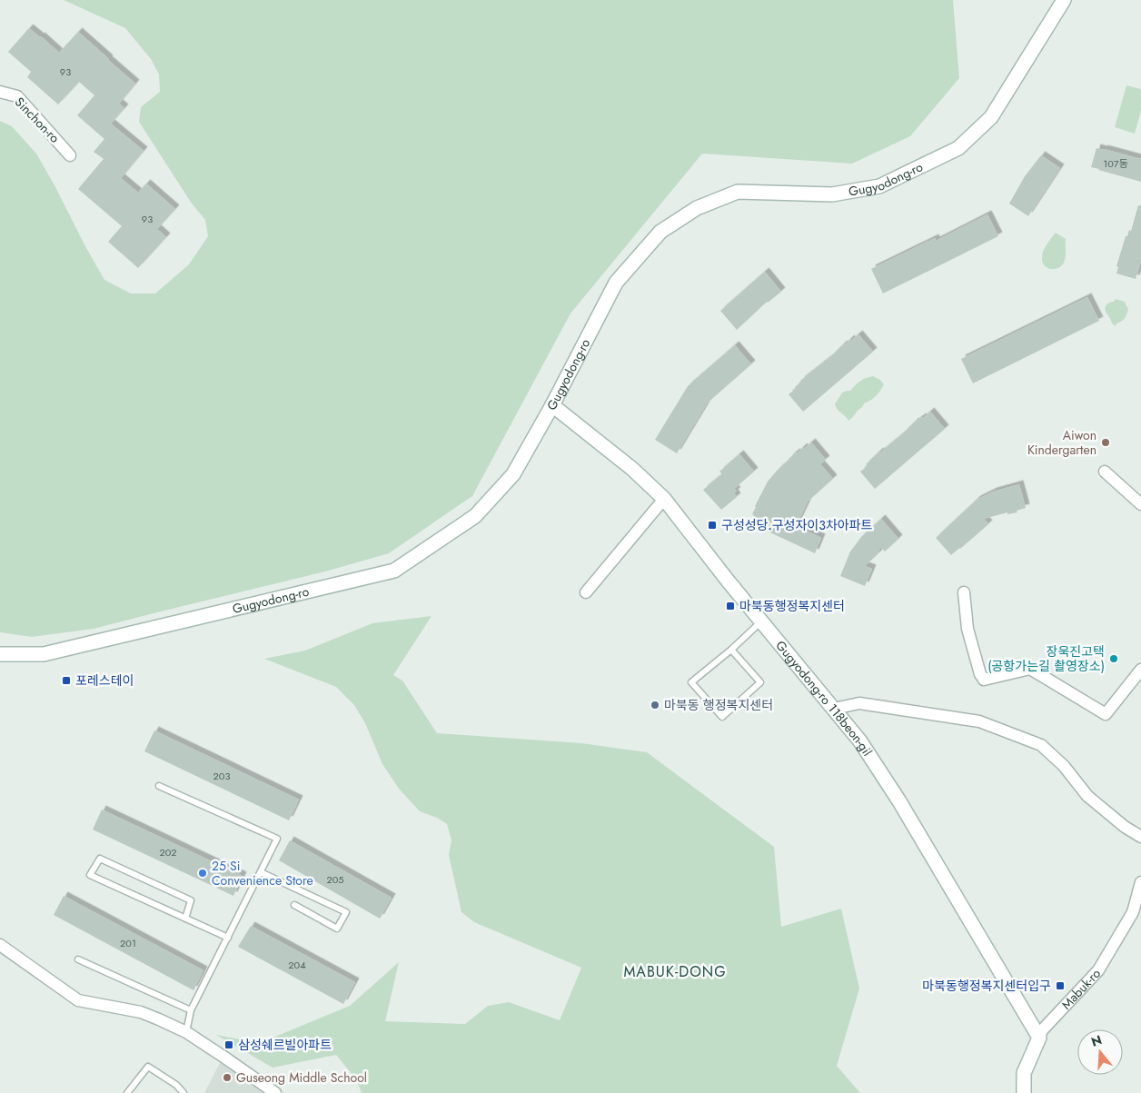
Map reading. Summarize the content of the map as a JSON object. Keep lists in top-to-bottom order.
{
  "streets": {
    "street": [
      "Sinchon-ro",
      "Gugyodong-ro",
      "Gugyodong-ro 118beon-gil",
      "Mabuk-ro"
    ]
  },
  "crossings": [
    ["Gugyodong-ro", "Gugyodong-ro 118beon-gil"],
    ["Gugyodong-ro 118beon-gil", "Mabuk-ro"]
  ],
  "districts": ["MABUK-DONG"],
  "places": {
    "other": [
      "Aiwon Kindergarten",
      "장욱진고택 (공항가는길 촬영장소)",
      "마북동 행정복지센터",
      "25 Si Convenience Store",
      "Guseong Middle School"
    ],
    "transit": [
      "구성성당.구성자이3차아파트",
      "마북동행정복지센터",
      "포레스테이",
      "마북동행정복지센터입구",
      "삼성쉐르빌아파트"
    ]
  },
  "house_numbers": [
    "93",
    "107동",
    "93",
    "203",
    "202",
    "205",
    "201",
    "204"
  ],
  "north": "top"
}
